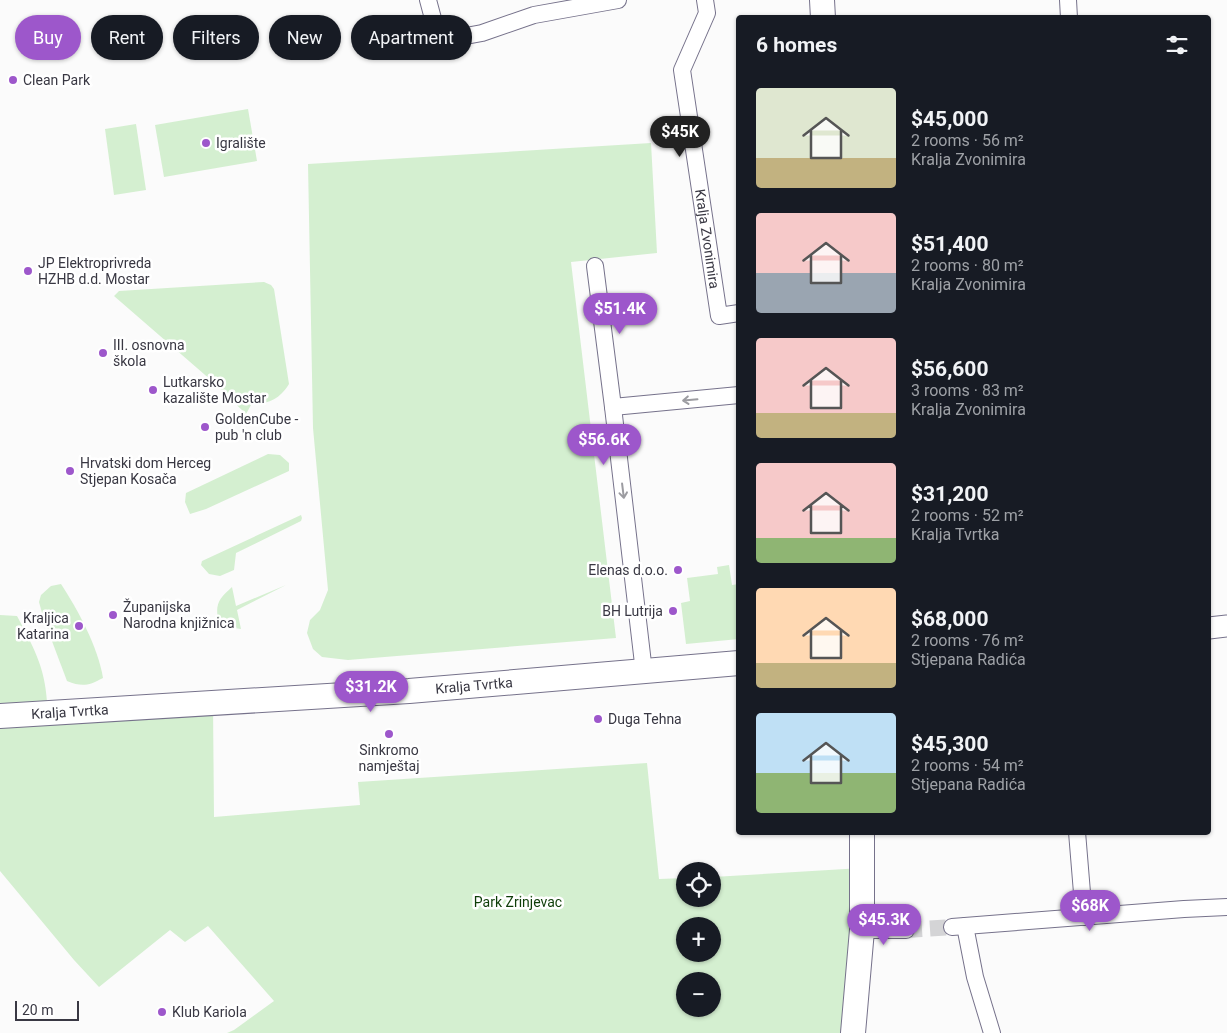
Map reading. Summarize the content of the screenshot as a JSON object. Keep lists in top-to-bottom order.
{
  "streets": {
    "main road": ["Kralja Tvrtka"],
    "street": ["Kralja Zvonimira"]
  },
  "parks": ["Park Zrinjevac"],
  "places": [
    "Clean Park",
    "Igralište",
    "JP Elektroprivreda HZHB d.d. Mostar",
    "III. osnovna škola",
    "Lutkarsko kazalište Mostar",
    "GoldenCube - pub 'n club",
    "Hrvatski dom Herceg Stjepan Kosača",
    "Elenas d.o.o.",
    "BH Lutrija",
    "Županijska Narodna knjižnica",
    "Kraljica Katarina",
    "Duga Tehna",
    "Sinkromo namještaj",
    "Klub Kariola"
  ],
  "scale_bar": "20 m",
  "page": {
    "chip": [
      "Buy",
      "Rent",
      "Filters",
      "New",
      "Apartment"
    ],
    "heading": "6 homes",
    "list": [
      {
        "name": "$45,000",
        "note": "2 rooms · 56 m² · Kralja Zvonimira"
      },
      {
        "name": "$51,400",
        "note": "2 rooms · 80 m² · Kralja Zvonimira"
      },
      {
        "name": "$56,600",
        "note": "3 rooms · 83 m² · Kralja Zvonimira"
      },
      {
        "name": "$31,200",
        "note": "2 rooms · 52 m² · Kralja Tvrtka"
      },
      {
        "name": "$68,000",
        "note": "2 rooms · 76 m² · Stjepana Radića"
      },
      {
        "name": "$45,300",
        "note": "2 rooms · 54 m² · Stjepana Radića"
      }
    ],
    "price": [
      "$45K",
      "$51.4K",
      "$56.6K",
      "$31.2K",
      "$68K",
      "$45.3K"
    ],
    "map_buttons": ["+", "−"],
    "scale": "20 m"
  }
}
